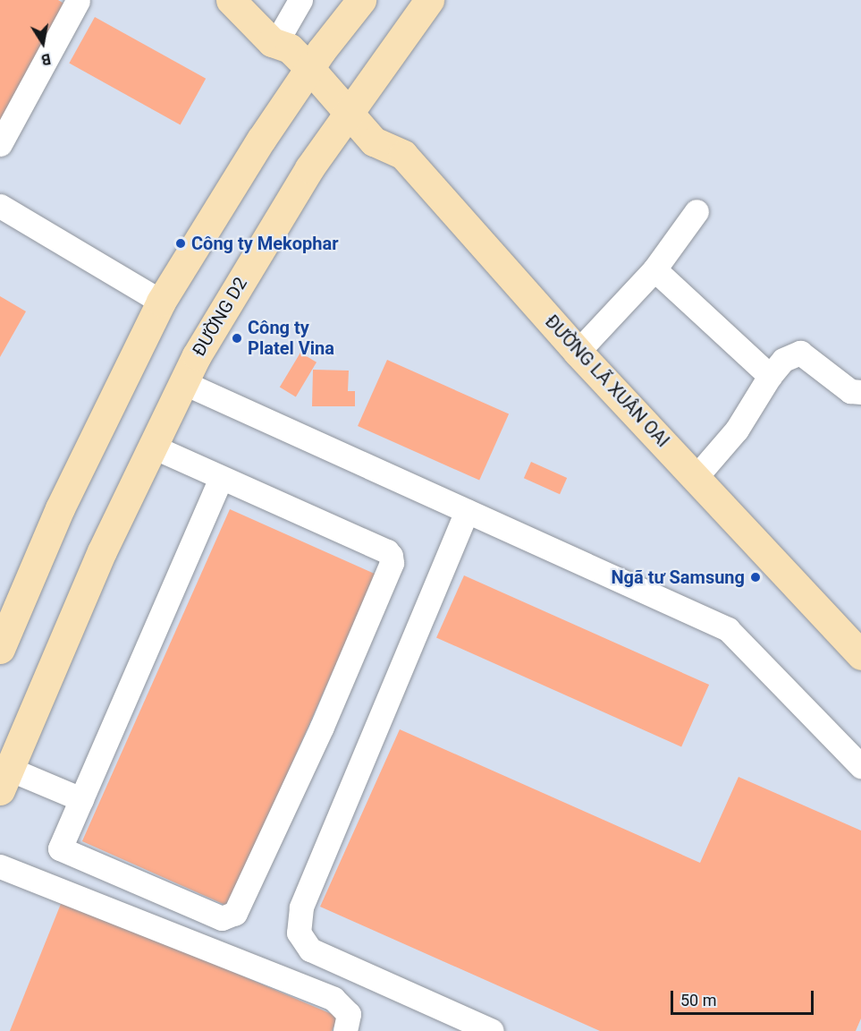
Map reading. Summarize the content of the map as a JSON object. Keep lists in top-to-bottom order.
{
  "streets": {
    "main road": ["ĐƯỜNG D2", "ĐƯỜNG LÃ XUÂN OAI"]
  },
  "crossings": [
    ["ĐƯỜNG D2", "ĐƯỜNG LÃ XUÂN OAI"]
  ],
  "places": ["Công ty Mekophar", "Công ty Platel Vina", "Ngã tư Samsung"],
  "scale_bar": "50 m",
  "north": "bottom"
}
